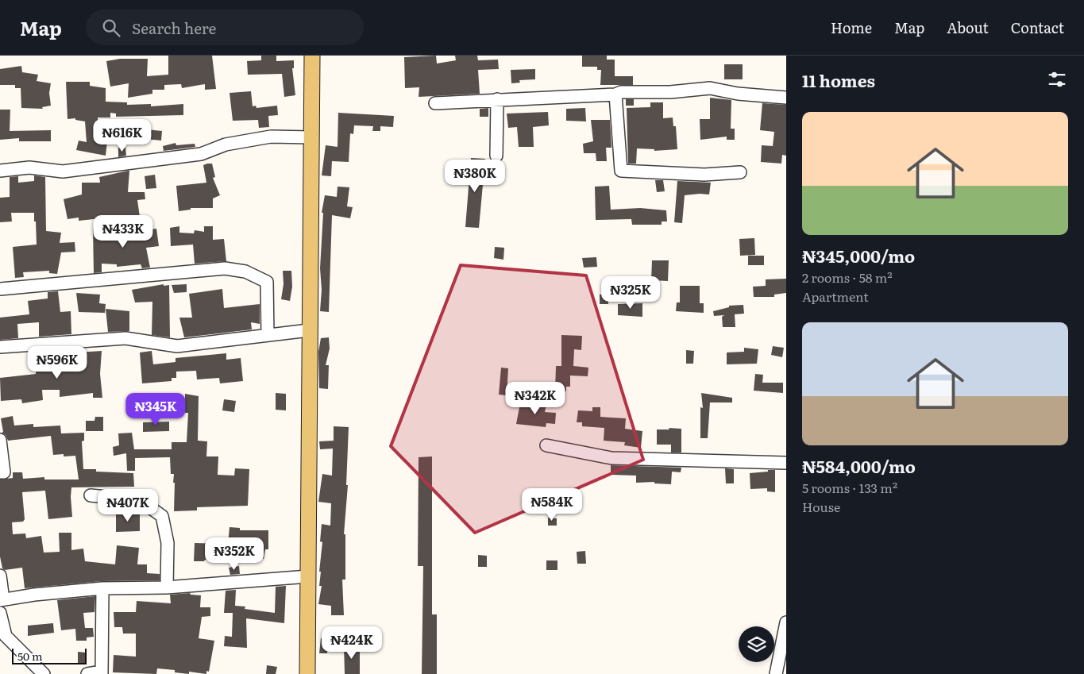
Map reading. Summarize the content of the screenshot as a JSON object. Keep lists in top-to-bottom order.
{
  "scale_bar": "50 m",
  "page": {
    "header": "Map",
    "search": "Search here",
    "nav": [
      "Home",
      "Map",
      "About",
      "Contact"
    ],
    "heading": "11 homes",
    "list": [
      {
        "name": "₦345,000/mo",
        "note": "2 rooms · 58 m² · Apartment"
      },
      {
        "name": "₦584,000/mo",
        "note": "5 rooms · 133 m² · House"
      }
    ],
    "price": [
      "₦616K",
      "₦380K",
      "₦433K",
      "₦325K",
      "₦596K",
      "₦342K",
      "₦345K",
      "₦584K",
      "₦407K",
      "₦352K",
      "₦424K"
    ],
    "scale": "50 m"
  }
}
